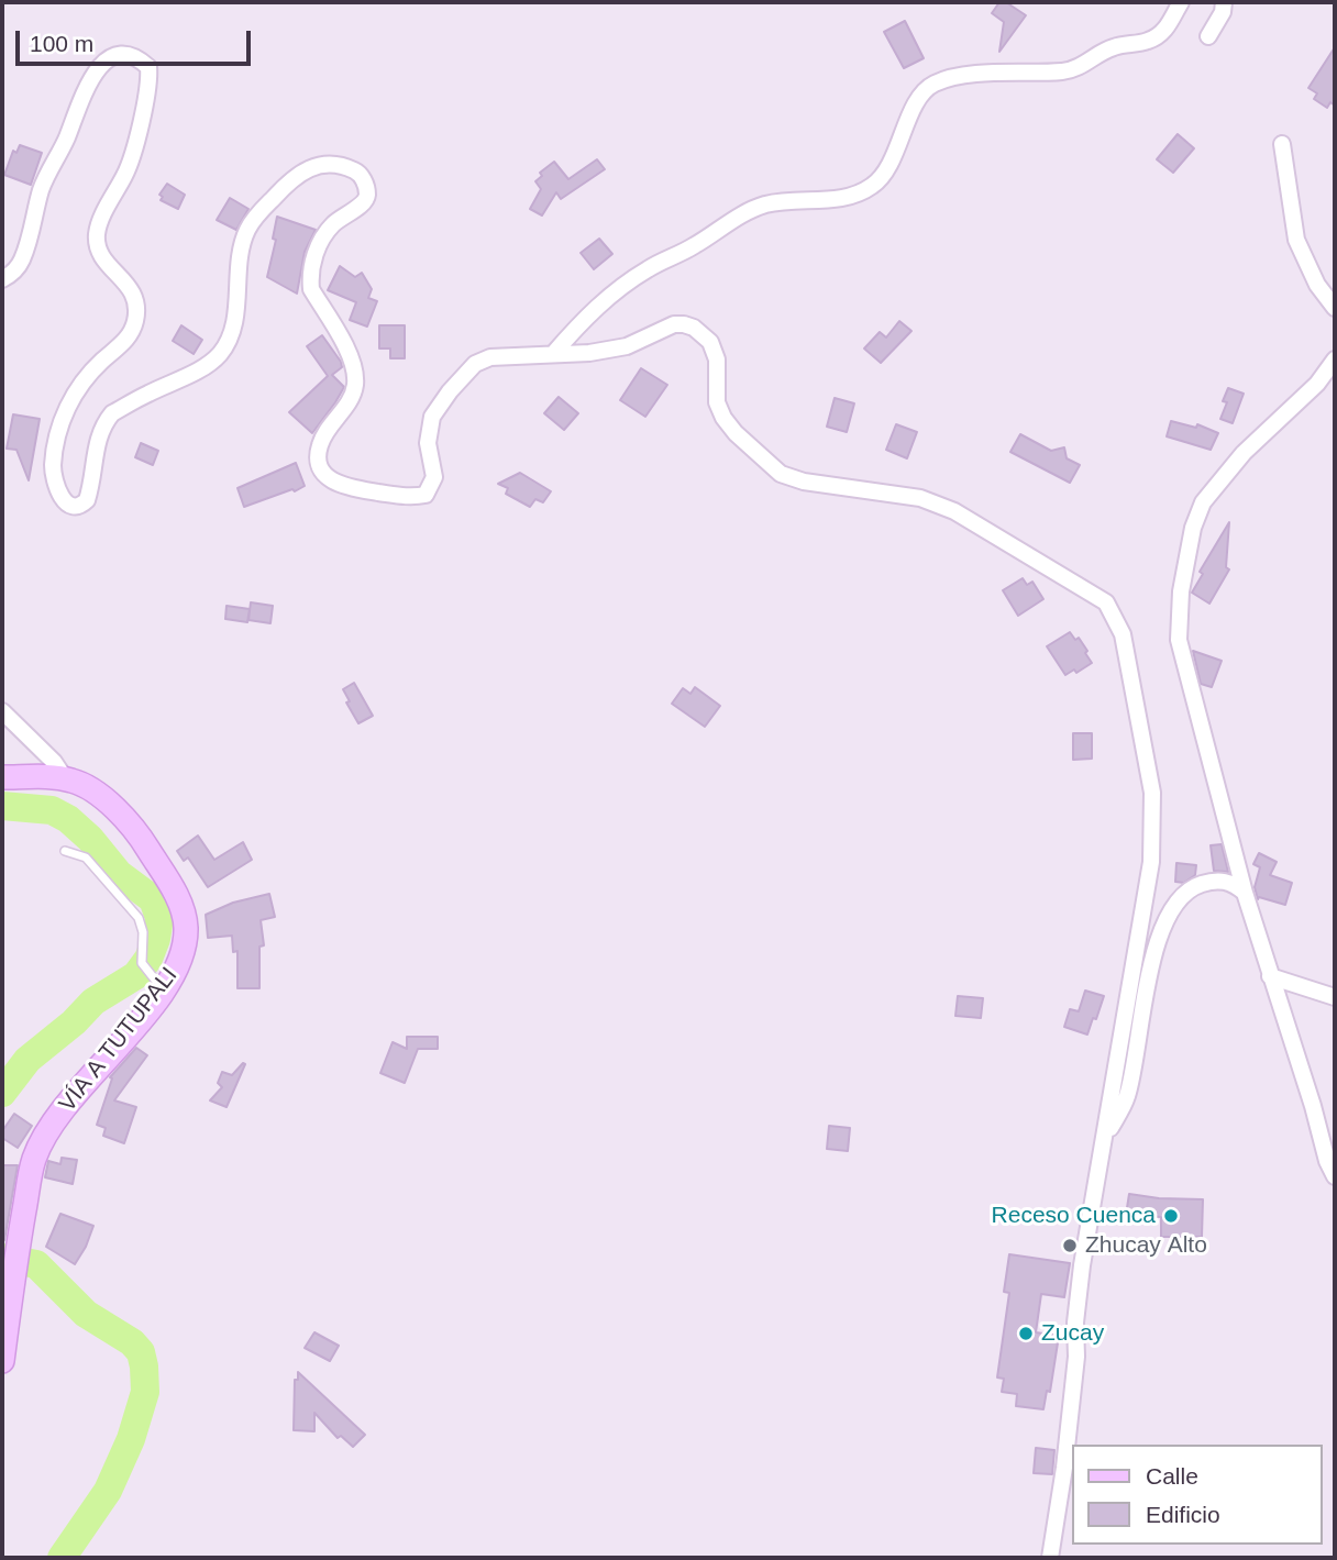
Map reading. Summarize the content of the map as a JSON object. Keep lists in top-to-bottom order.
{
  "streets": {
    "street": ["VÍA A TUTUPALI"]
  },
  "places": ["Receso Cuenca", "Zhucay Alto", "Zucay"],
  "legend": ["Calle", "Edificio"],
  "scale_bar": "100 m"
}
